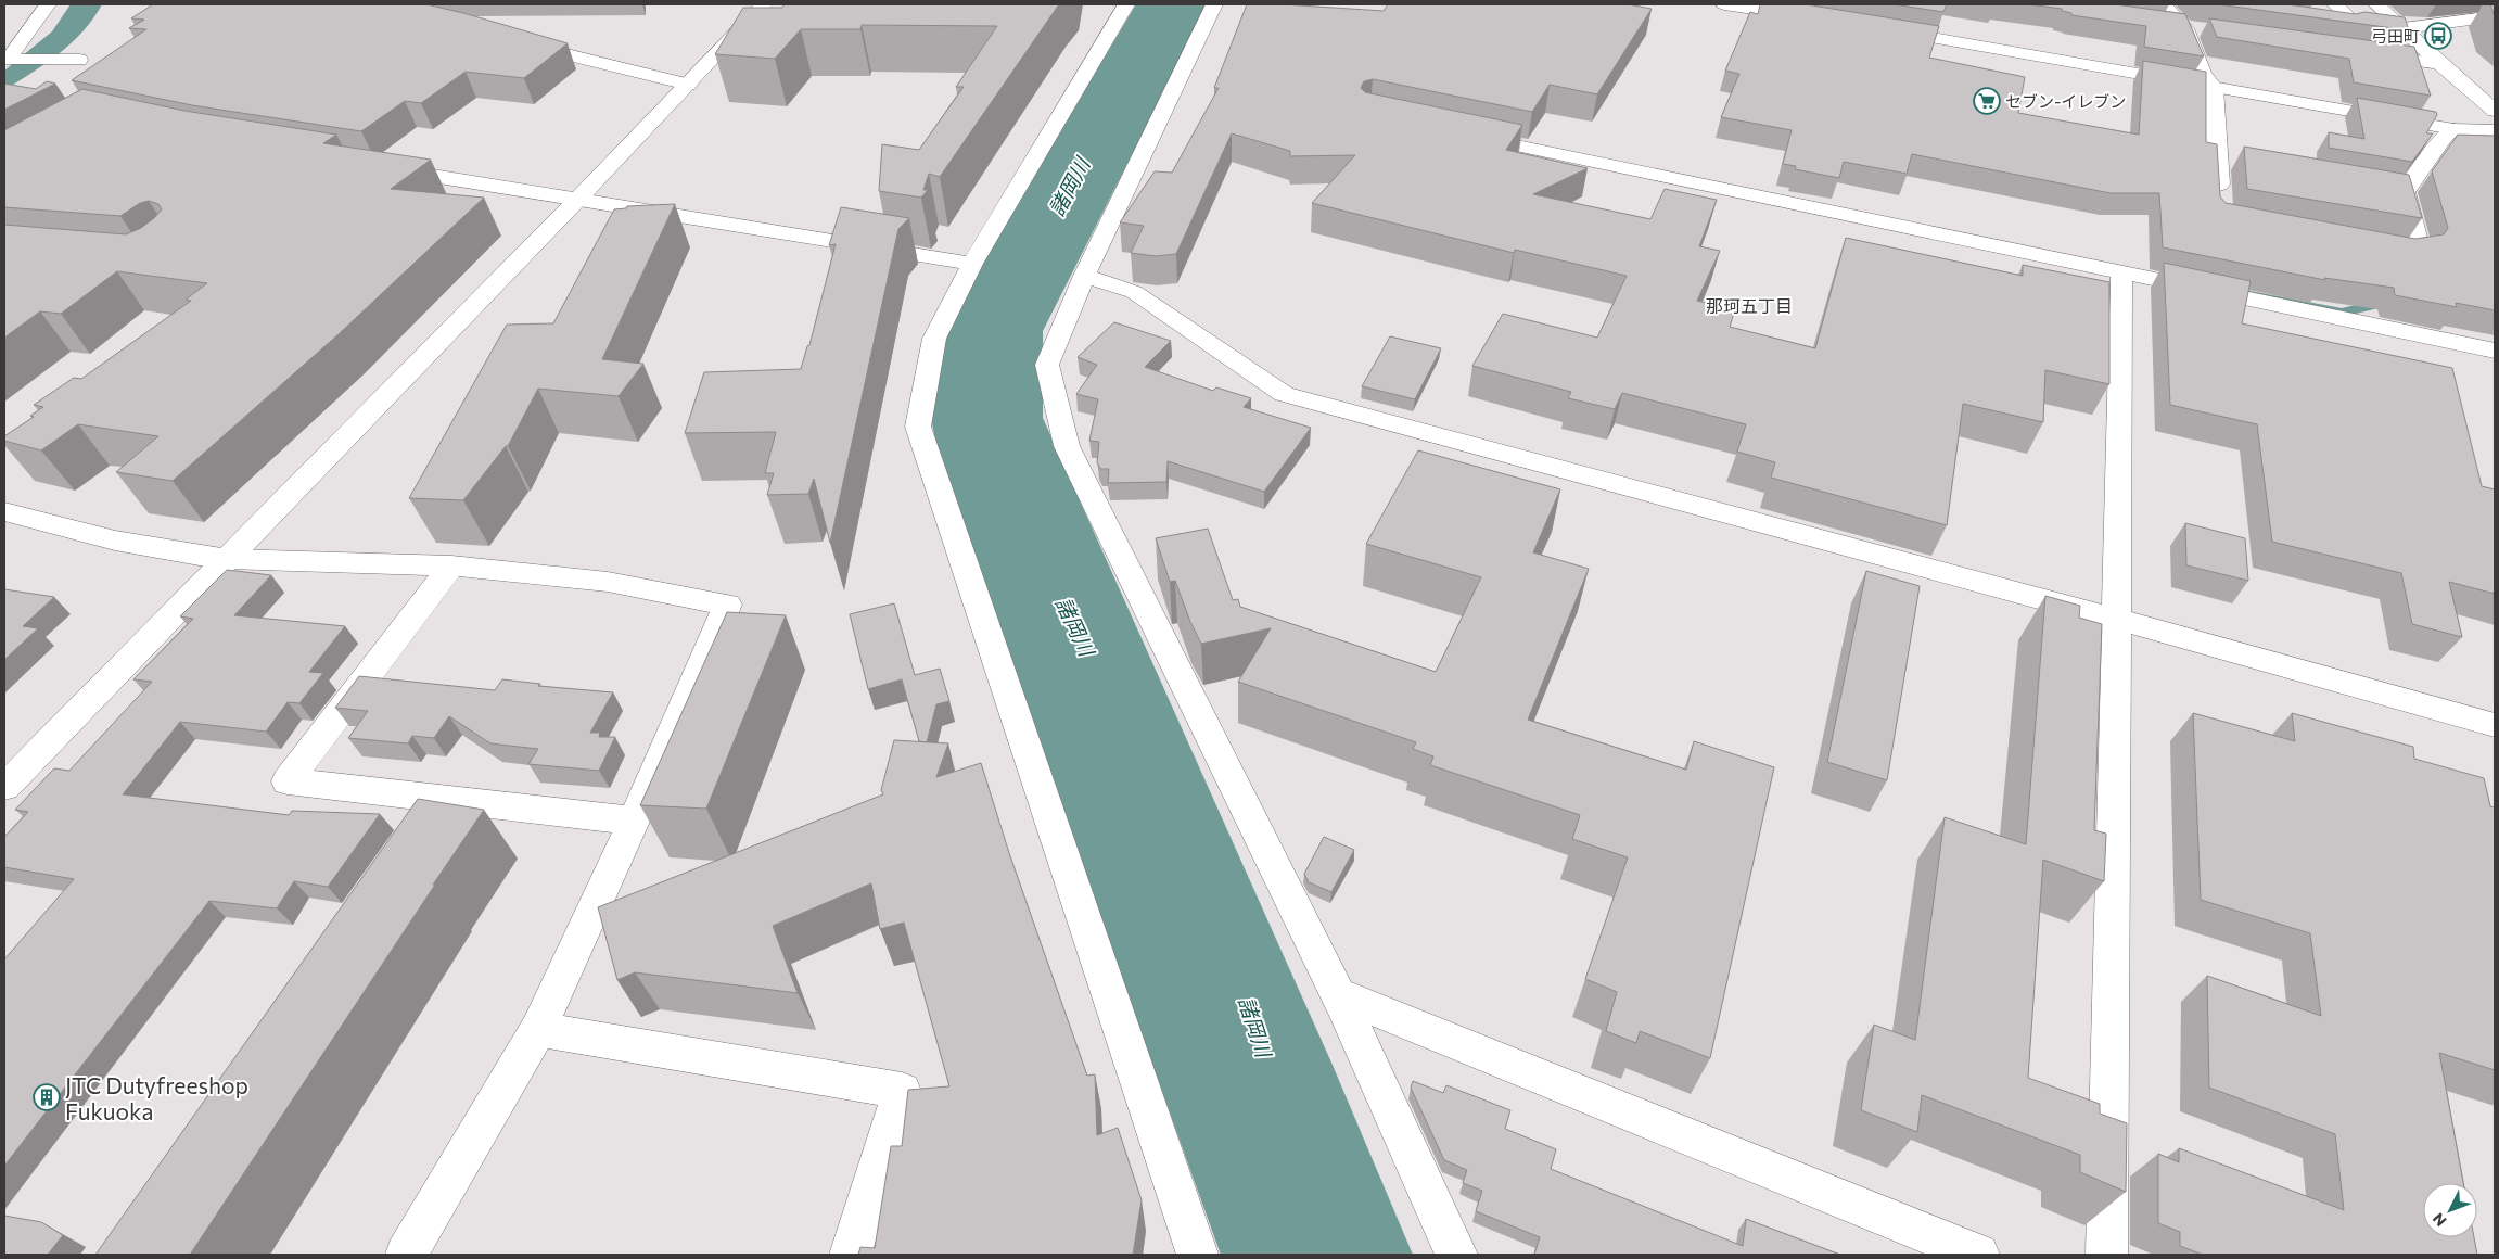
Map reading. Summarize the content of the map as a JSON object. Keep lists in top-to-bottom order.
{
  "districts": ["那珂五丁目"],
  "water": ["諸岡川"],
  "places": {
    "bus stop": ["弓田町"],
    "supermarket": ["セブン-イレブン"],
    "building": ["JTC Dutyfreeshop Fukuoka"]
  },
  "north": "bottom left"
}
